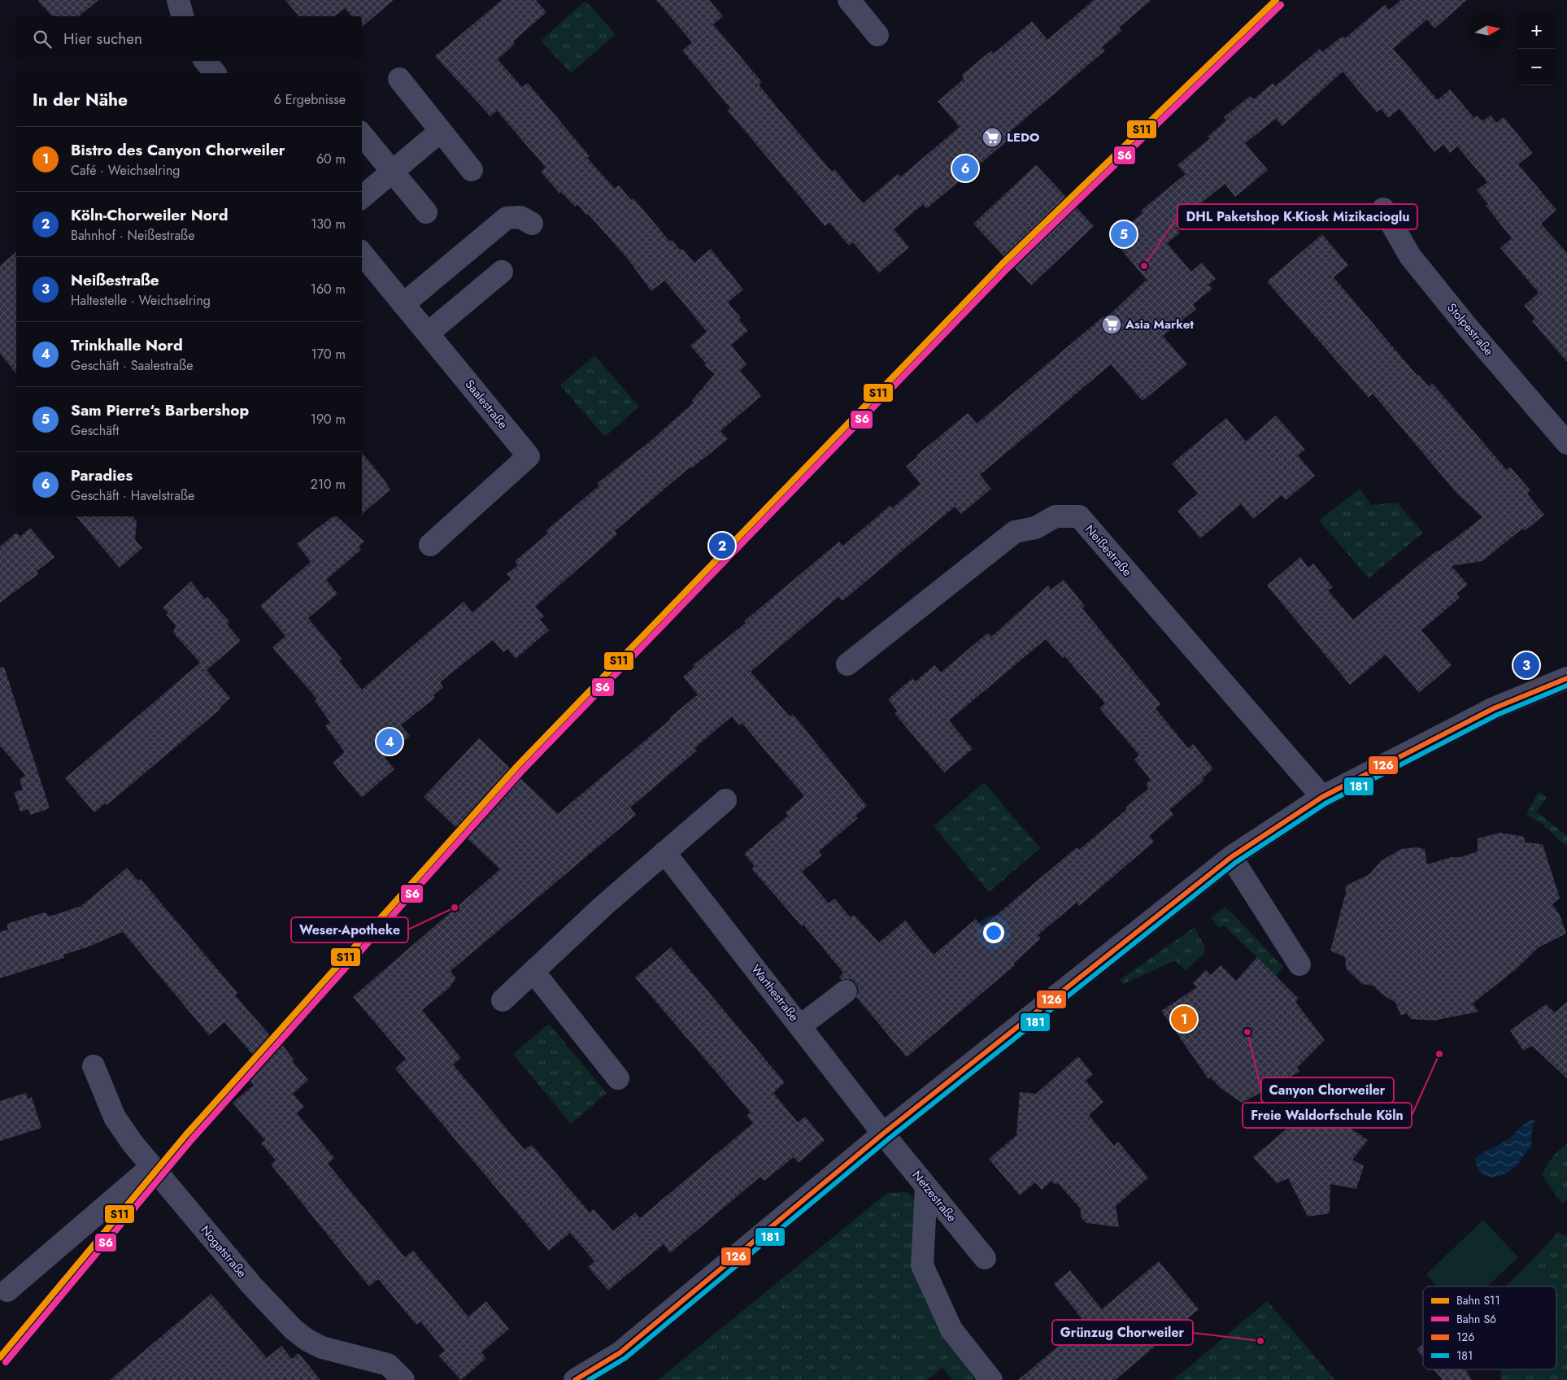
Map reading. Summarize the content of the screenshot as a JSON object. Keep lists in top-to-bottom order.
{
  "streets": {
    "street": [
      "Stolpestraße",
      "Saalestraße",
      "Neißestraße",
      "Warthestraße",
      "Netzestraße",
      "Nogatstraße"
    ]
  },
  "crossings": [
    ["Warthestraße", "Netzestraße"]
  ],
  "places": {
    "supermarket": ["LEDO", "Asia Market"],
    "other": [
      "DHL Paketshop K-Kiosk Mizikacioglu",
      "Weser-Apotheke",
      "Canyon Chorweiler",
      "Freie Waldorfschule Köln",
      "Grünzug Chorweiler"
    ]
  },
  "lines": [
    "rail line S11",
    "rail line S6",
    "transit line 126",
    "transit line 181"
  ],
  "legend": [
    "Bahn S11",
    "Bahn S6",
    "126",
    "181"
  ],
  "north": "right",
  "page": {
    "map_buttons": ["+", "−"],
    "search": "Hier suchen",
    "heading": ["In der Nähe", "6 Ergebnisse"],
    "list": [
      {
        "mark": "1",
        "name": "Bistro des Canyon Chorweiler",
        "note": "Café · Weichselring",
        "value": "60 m"
      },
      {
        "mark": "2",
        "name": "Köln-Chorweiler Nord",
        "note": "Bahnhof · Neißestraße",
        "value": "130 m"
      },
      {
        "mark": "3",
        "name": "Neißestraße",
        "note": "Haltestelle · Weichselring",
        "value": "160 m"
      },
      {
        "mark": "4",
        "name": "Trinkhalle Nord",
        "note": "Geschäft · Saalestraße",
        "value": "170 m"
      },
      {
        "mark": "5",
        "name": "Sam Pierre‘s Barbershop",
        "note": "Geschäft",
        "value": "190 m"
      },
      {
        "mark": "6",
        "name": "Paradies",
        "note": "Geschäft · Havelstraße",
        "value": "210 m"
      }
    ],
    "pins": [
      "6",
      "5",
      "2",
      "3",
      "4",
      "1"
    ]
  }
}
